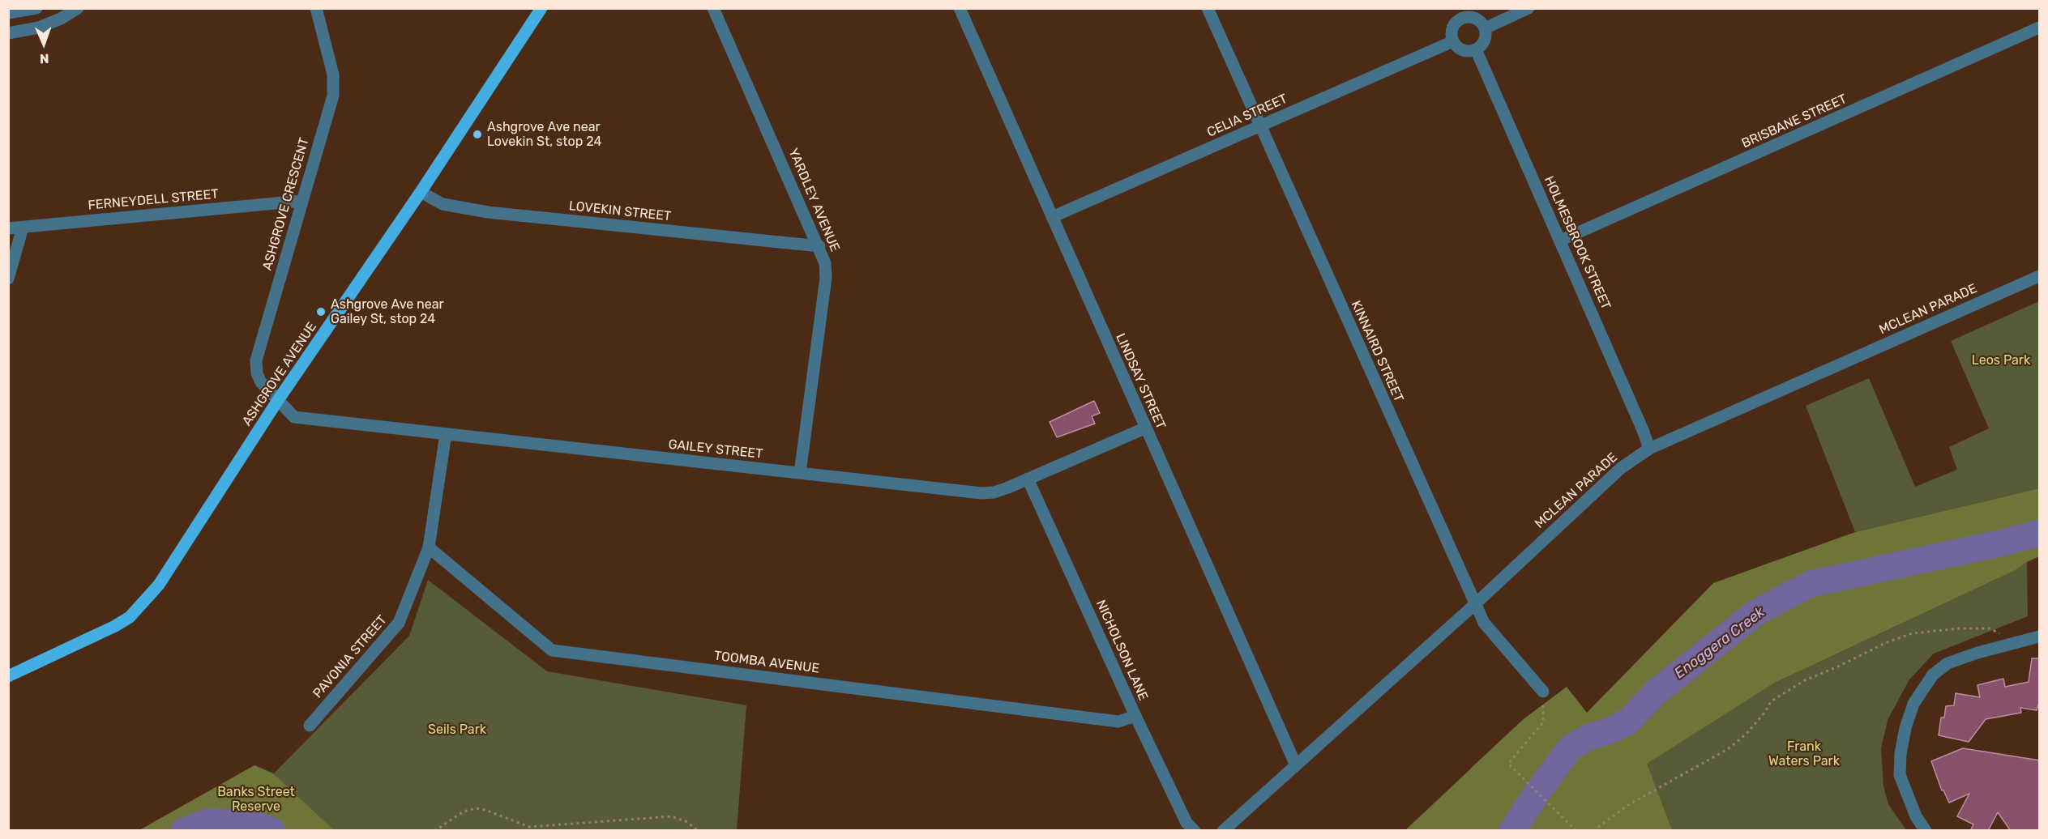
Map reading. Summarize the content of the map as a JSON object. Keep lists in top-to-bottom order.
{
  "streets": {
    "main road": ["ASHGROVE AVENUE"],
    "street": [
      "CELIA STREET",
      "BRISBANE STREET",
      "FERNEYDELL STREET",
      "YARDLEY AVENUE",
      "ASHGROVE CRESCENT",
      "LOVEKIN STREET",
      "HOLMESBROOK STREET",
      "MCLEAN PARADE",
      "KINNAIRD STREET",
      "LINDSAY STREET",
      "GAILEY STREET",
      "NICHOLSON LANE",
      "PAVONIA STREET",
      "TOOMBA AVENUE"
    ]
  },
  "crossings": [
    ["CELIA STREET", "HOLMESBROOK STREET"],
    ["CELIA STREET", "KINNAIRD STREET"],
    ["CELIA STREET", "LINDSAY STREET"],
    ["BRISBANE STREET", "HOLMESBROOK STREET"],
    ["FERNEYDELL STREET", "ASHGROVE CRESCENT"],
    ["YARDLEY AVENUE", "LOVEKIN STREET"],
    ["YARDLEY AVENUE", "GAILEY STREET"],
    ["ASHGROVE CRESCENT", "ASHGROVE AVENUE"],
    ["ASHGROVE CRESCENT", "GAILEY STREET"],
    ["LOVEKIN STREET", "ASHGROVE AVENUE"],
    ["HOLMESBROOK STREET", "MCLEAN PARADE"],
    ["MCLEAN PARADE", "KINNAIRD STREET"],
    ["MCLEAN PARADE", "LINDSAY STREET"],
    ["ASHGROVE AVENUE", "GAILEY STREET"],
    ["LINDSAY STREET", "GAILEY STREET"],
    ["GAILEY STREET", "NICHOLSON LANE"],
    ["GAILEY STREET", "PAVONIA STREET"],
    ["NICHOLSON LANE", "TOOMBA AVENUE"],
    ["PAVONIA STREET", "TOOMBA AVENUE"]
  ],
  "water": ["Enoggera Creek"],
  "parks": [
    "Leos Park",
    "Seils Park",
    "Frank Waters Park",
    "Banks Street Reserve"
  ],
  "places": ["Ashgrove Ave near Lovekin St, stop 24", "Ashgrove Ave near Gailey St, stop 24"],
  "north": "bottom"
}
